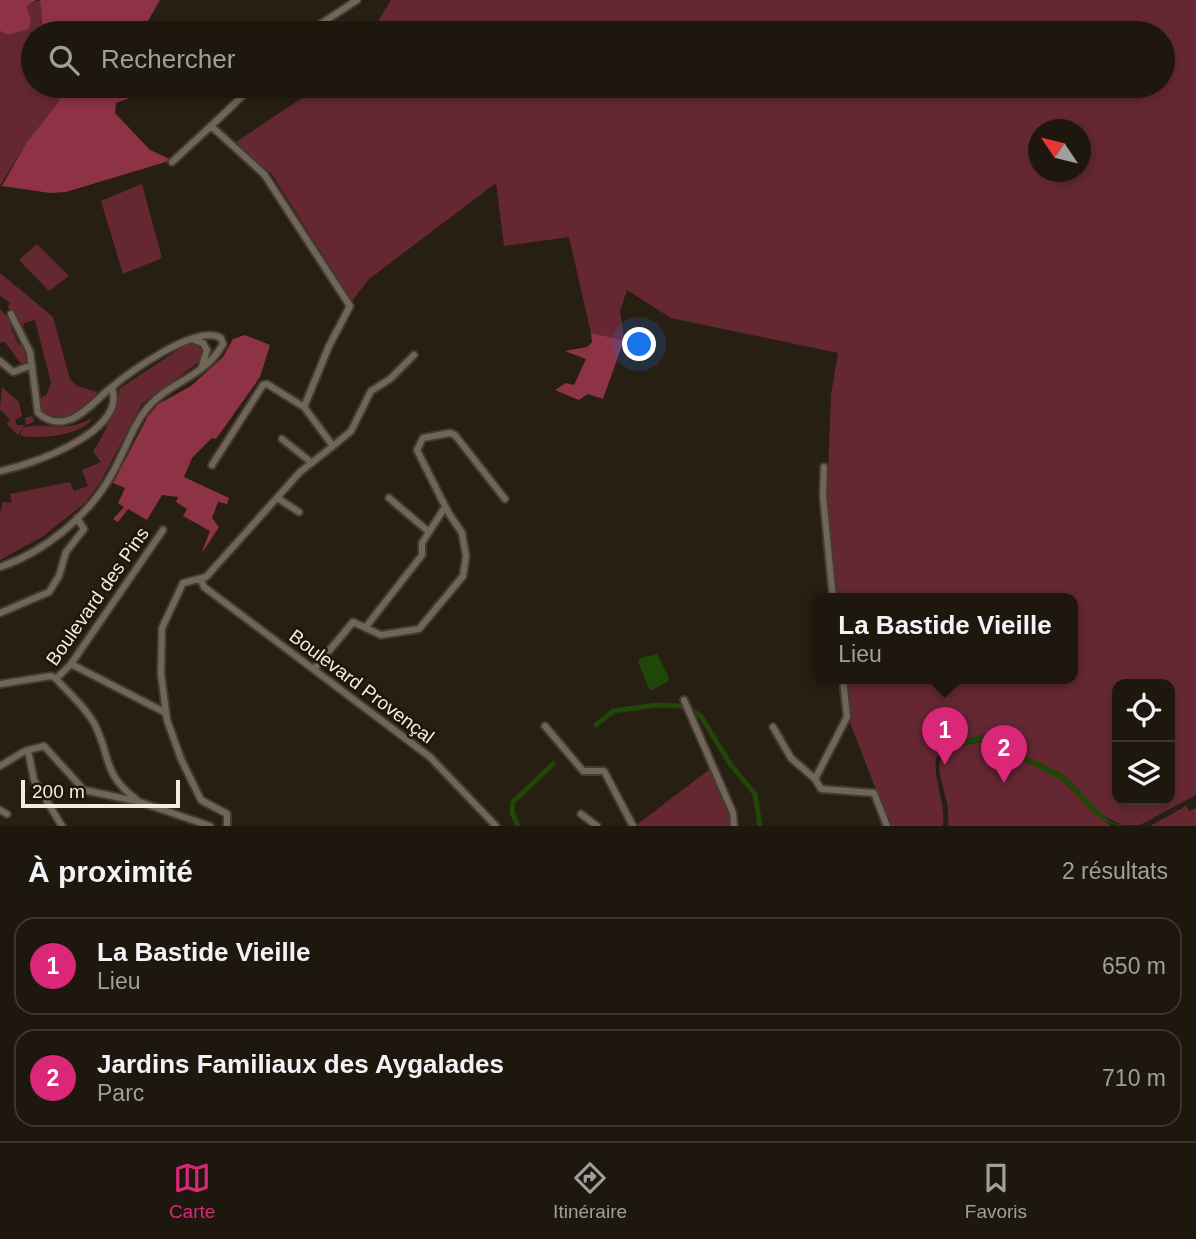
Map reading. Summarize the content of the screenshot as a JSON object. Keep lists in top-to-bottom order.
{
  "streets": {
    "street": ["Boulevard des Pins", "Boulevard Provençal"]
  },
  "scale_bar": "200 m",
  "north": "top left",
  "page": {
    "search": "Rechercher",
    "popup": ["La Bastide Vieille", "Lieu"],
    "pins": ["1", "2"],
    "scale": "200 m",
    "heading": ["À proximité", "2 résultats"],
    "list": [
      {
        "mark": "1",
        "name": "La Bastide Vieille",
        "note": "Lieu",
        "value": "650 m"
      },
      {
        "mark": "2",
        "name": "Jardins Familiaux des Aygalades",
        "note": "Parc",
        "value": "710 m"
      }
    ],
    "nav": ["Carte", "Itinéraire", "Favoris"]
  }
}
